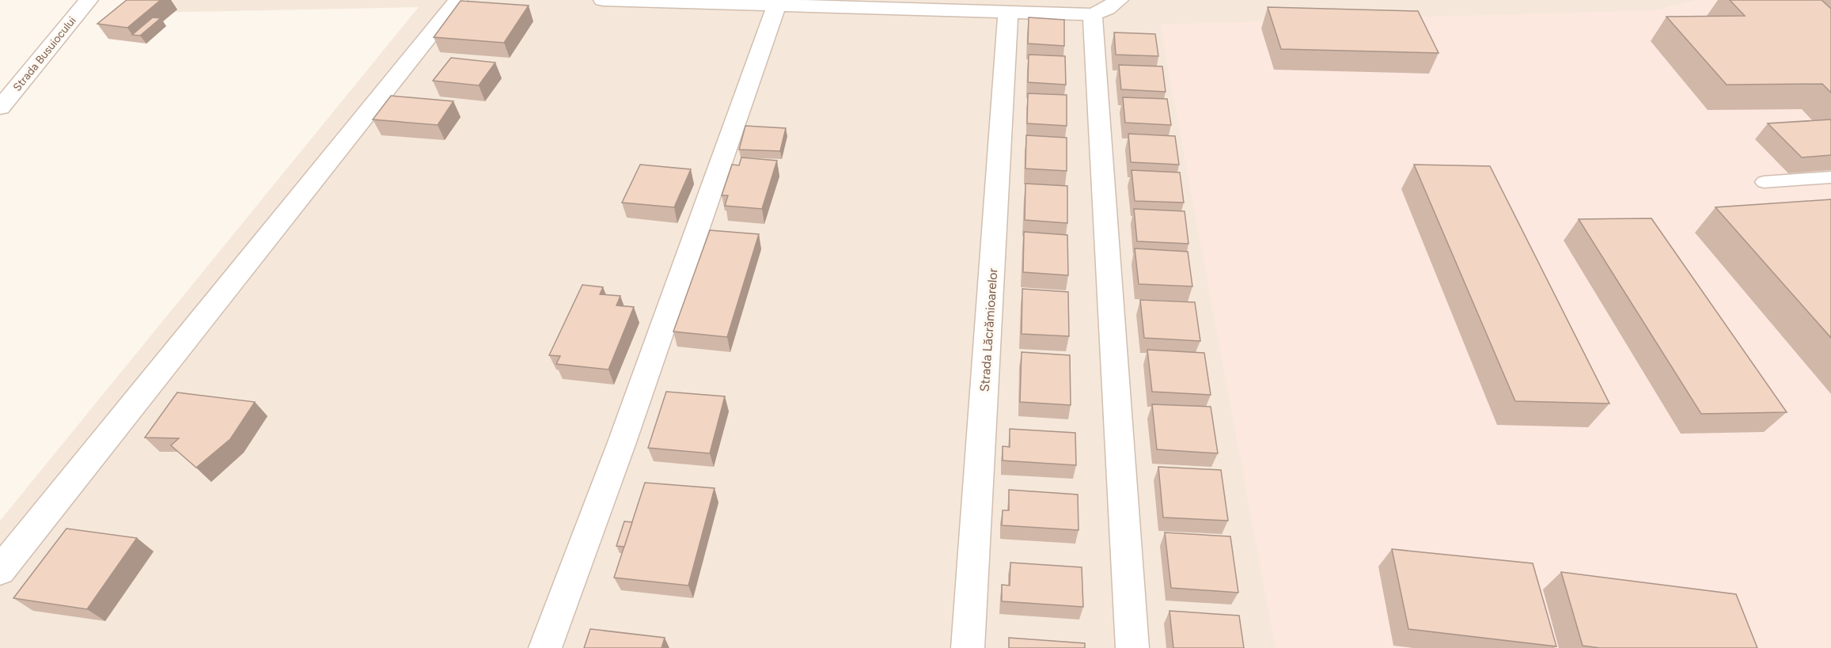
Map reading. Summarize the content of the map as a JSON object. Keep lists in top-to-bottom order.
{
  "streets": {
    "street": ["Strada Busuiocului", "Strada Lăcrămioarelor"]
  }
}
